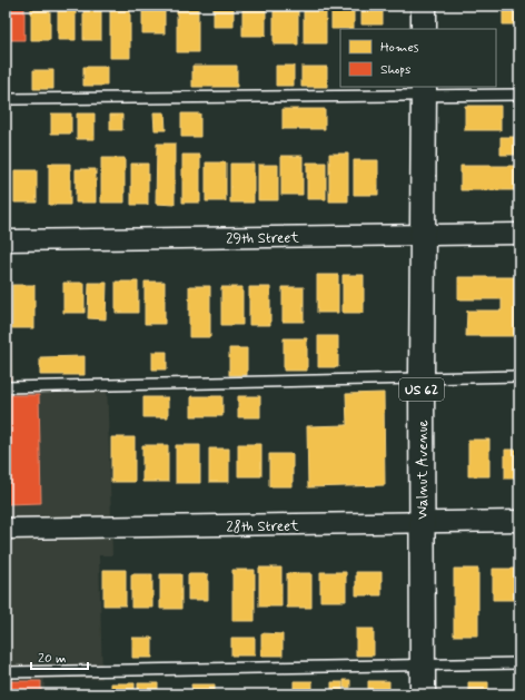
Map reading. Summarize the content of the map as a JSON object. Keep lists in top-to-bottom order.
{
  "streets": {
    "main road": ["US 62", "Walnut Avenue"],
    "street": ["29th Street", "28th Street"]
  },
  "crossings": [
    ["29th Street", "Walnut Avenue"],
    ["Walnut Avenue", "28th Street"]
  ],
  "legend": ["Homes", "Shops"],
  "scale_bar": "20 m"
}
